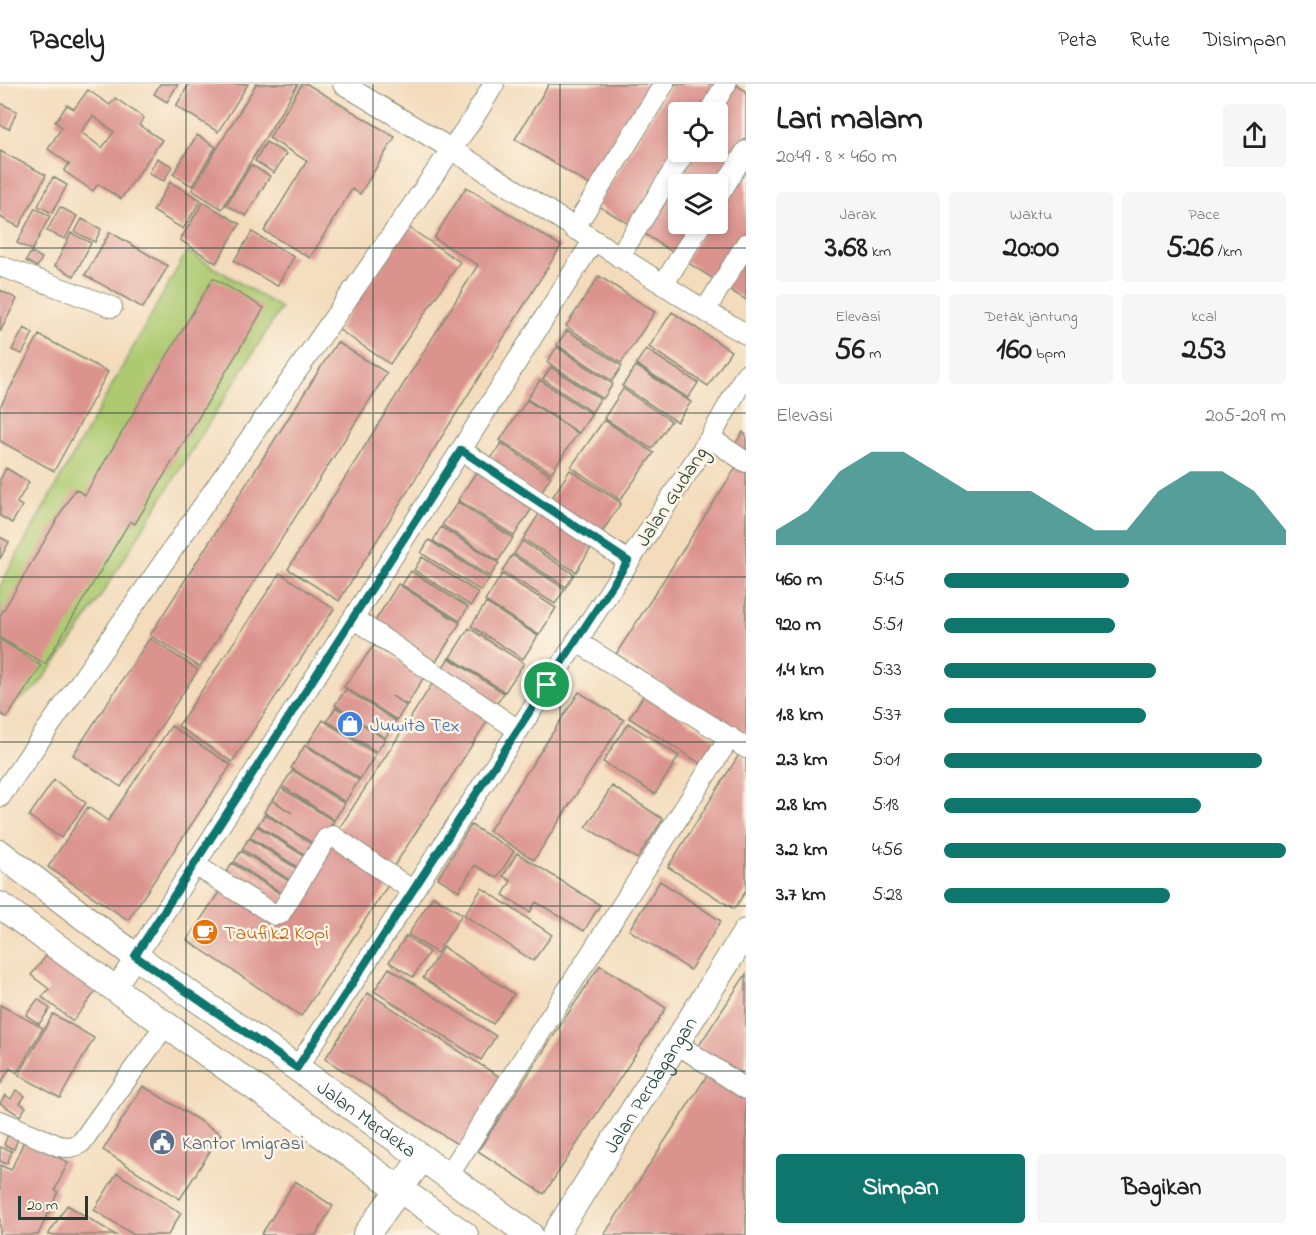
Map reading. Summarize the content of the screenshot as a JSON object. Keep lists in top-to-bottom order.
{
  "streets": {
    "street": ["Jalan Gudang", "Jalan Perdagangan", "Jalan Merdeka"]
  },
  "crossings": [
    ["Jalan Gudang", "Jalan Merdeka"]
  ],
  "places": {
    "shop": ["Juwita Tex"],
    "cafe": ["Taufik2 Kopi"],
    "public building": ["Kantor Imigrasi"]
  },
  "scale_bar": "20 m",
  "page": {
    "header": "Pacely",
    "nav": ["Peta", "Rute", "Disimpan"],
    "heading": ["Lari malam", "20:49 · 8 × 460 m"],
    "stats": [
      ["Jarak", "3.68 km"],
      ["Waktu", "20:00"],
      ["Pace", "5:26 /km"],
      ["Elevasi", "56 m"],
      ["Detak jantung", "160 bpm"],
      ["kcal", "253"]
    ],
    "chart": ["Elevasi", "205–209 m"],
    "list": [
      {
        "name": "460 m",
        "note": "5:45"
      },
      {
        "name": "920 m",
        "note": "5:51"
      },
      {
        "name": "1.4 km",
        "note": "5:33"
      },
      {
        "name": "1.8 km",
        "note": "5:37"
      },
      {
        "name": "2.3 km",
        "note": "5:01"
      },
      {
        "name": "2.8 km",
        "note": "5:18"
      },
      {
        "name": "3.2 km",
        "note": "4:56"
      },
      {
        "name": "3.7 km",
        "note": "5:28"
      }
    ],
    "buttons": ["Simpan", "Bagikan"],
    "scale": "20 m"
  }
}
